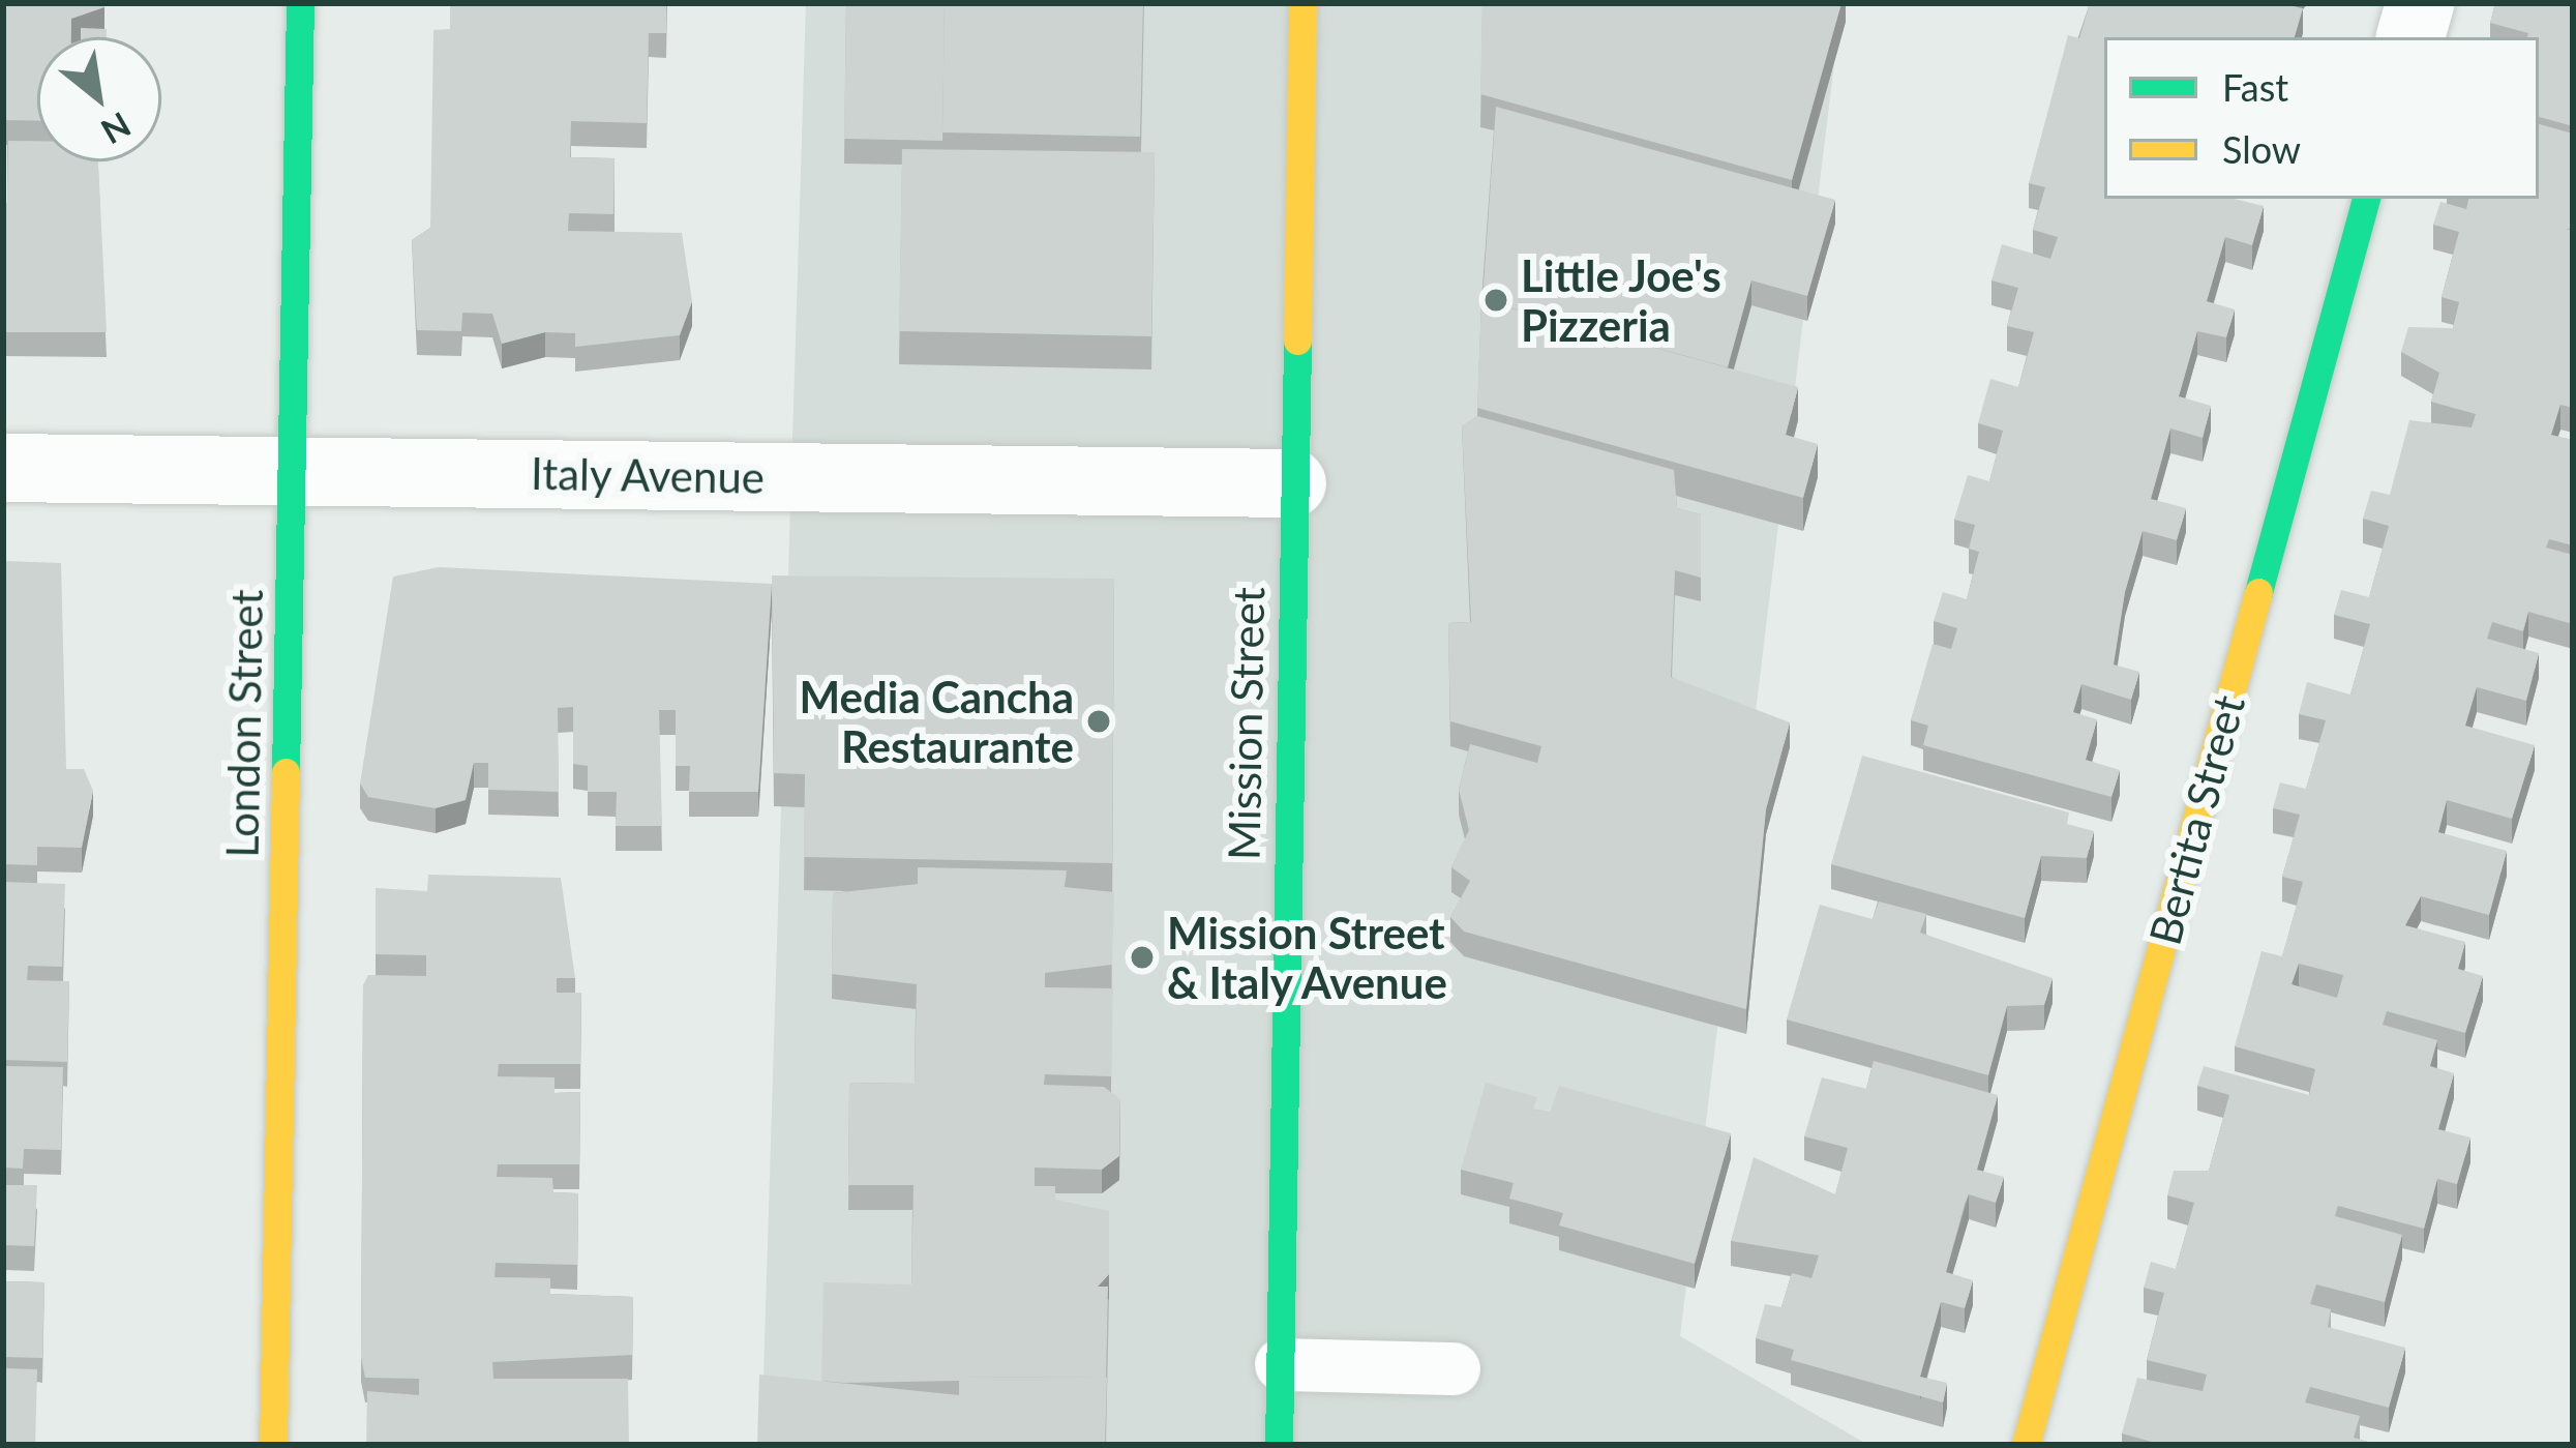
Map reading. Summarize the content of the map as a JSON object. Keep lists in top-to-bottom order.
{
  "streets": {
    "street": [
      "Italy Avenue",
      "London Street",
      "Mission Street",
      "Bertita Street"
    ]
  },
  "crossings": [
    ["Italy Avenue", "London Street"],
    ["Italy Avenue", "Mission Street"]
  ],
  "places": ["Little Joe's Pizzeria", "Media Cancha Restaurante", "Mission Street & Italy Avenue"],
  "legend": ["Fast", "Slow"],
  "north": "bottom right"
}
